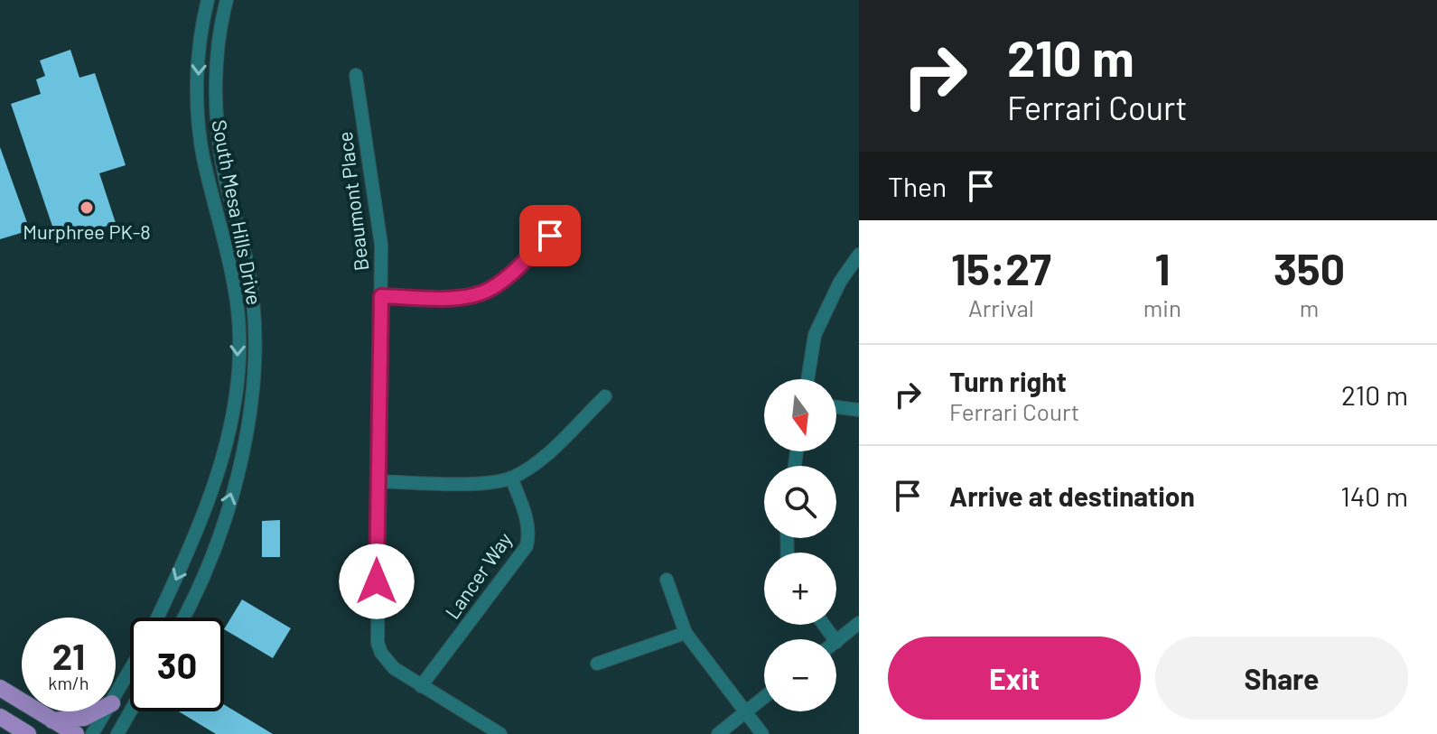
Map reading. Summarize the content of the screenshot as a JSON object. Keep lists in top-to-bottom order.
{
  "streets": {
    "street": ["Beaumont Place", "South Mesa Hills Drive", "Lancer Way"]
  },
  "crossings": [
    ["Beaumont Place", "Lancer Way"]
  ],
  "places": ["Murphree PK-8"],
  "north": "bottom",
  "page": {
    "turn": ["210 m", "Ferrari Court"],
    "then": "Then",
    "eta": [
      "15:27",
      "Arrival",
      "1",
      "min",
      "350",
      "m"
    ],
    "list": [
      {
        "name": "Turn right",
        "note": "Ferrari Court",
        "value": "210 m"
      },
      {
        "name": "Arrive at destination",
        "value": "140 m"
      }
    ],
    "map_buttons": ["+", "−"],
    "speed": "21 km/h",
    "limit": "30",
    "buttons": ["Exit", "Share"]
  }
}
